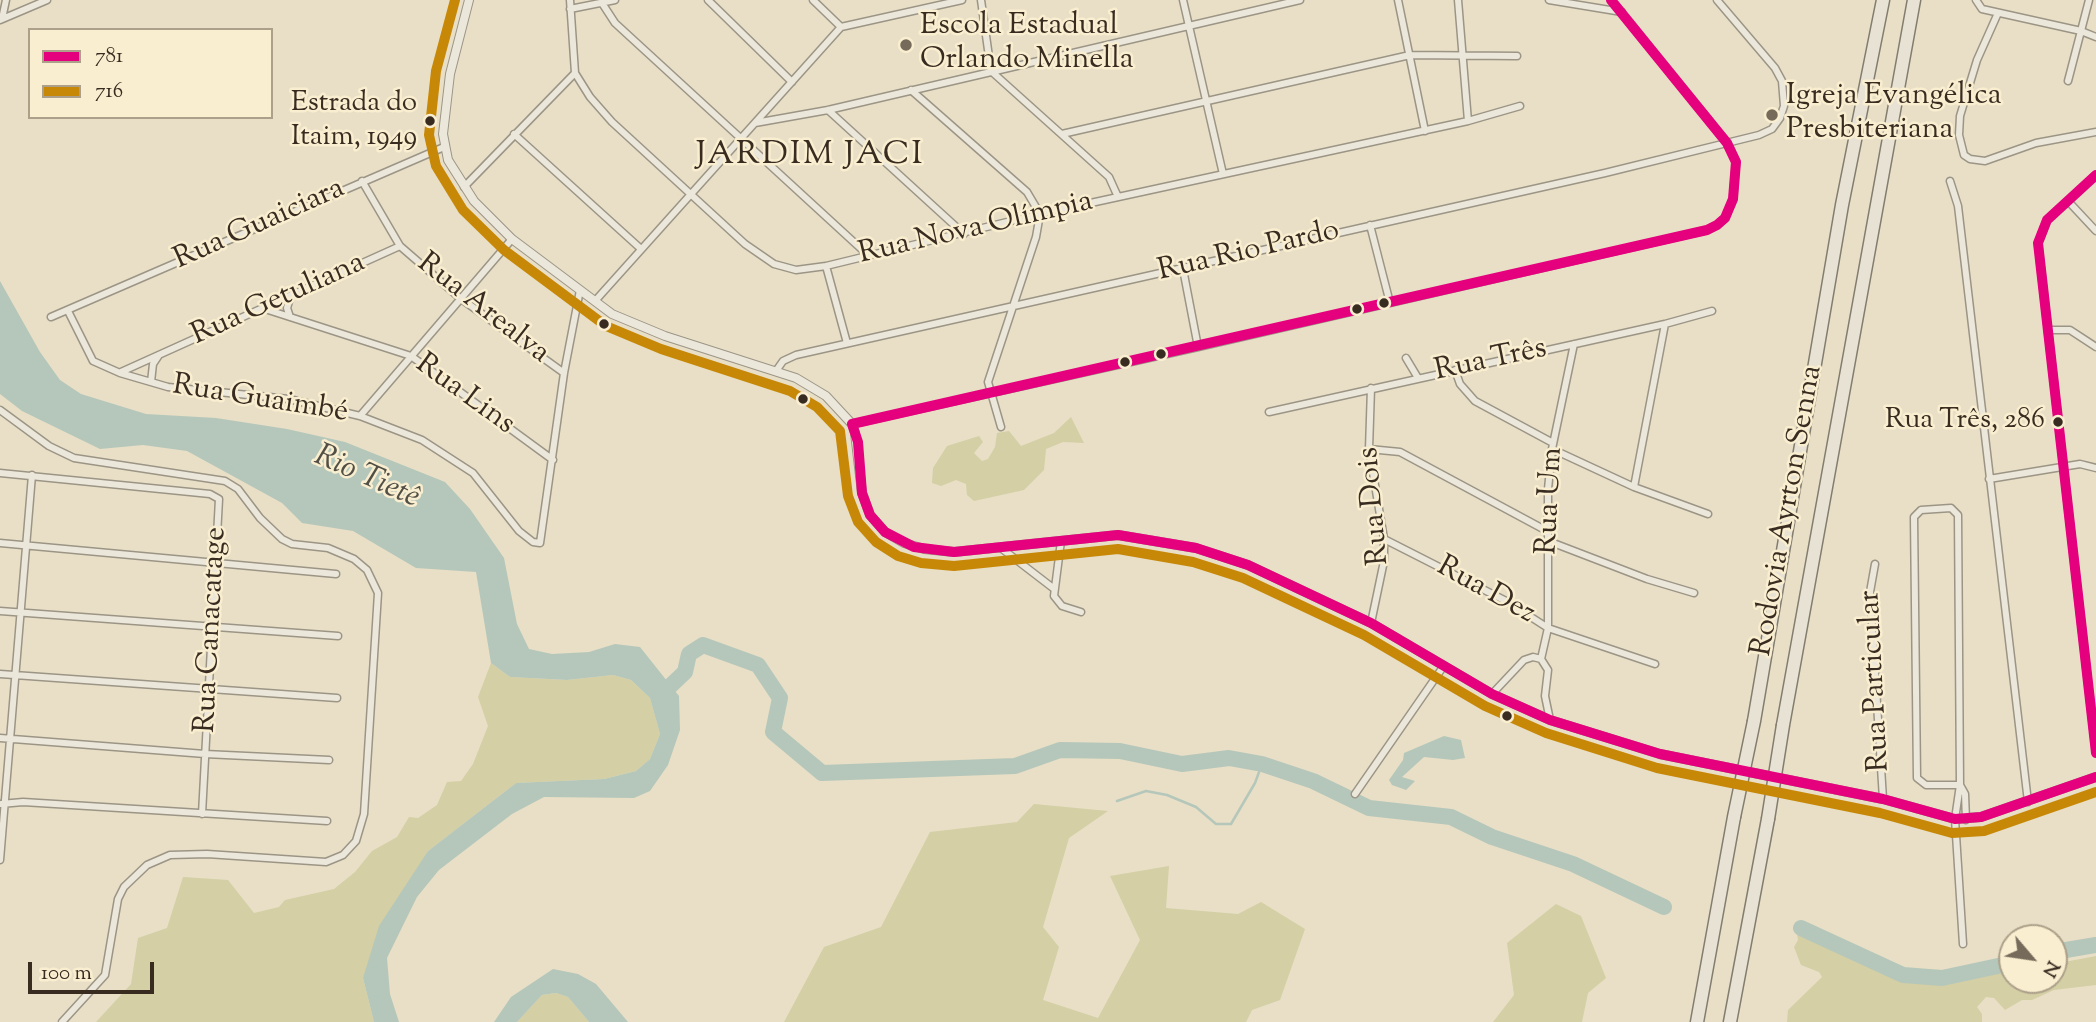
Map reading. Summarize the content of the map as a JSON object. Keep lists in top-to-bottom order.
{
  "streets": {
    "highway": ["Rodovia Ayrton Senna"],
    "street": [
      "Rua Guaiciara",
      "Rua Nova Olímpia",
      "Rua Rio Pardo",
      "Rua Getuliana",
      "Rua Arealva",
      "Rua Três",
      "Rua Lins",
      "Rua Guaimbé",
      "Rua Um",
      "Rua Dois",
      "Rua Dez",
      "Rua Canacatage",
      "Rua Particular"
    ]
  },
  "crossings": [
    ["Rua Guaiciara", "Rua Arealva"],
    ["Rua Guaiciara", "Rua Guaimbé"],
    ["Rua Getuliana", "Rua Arealva"],
    ["Rua Getuliana", "Rua Lins"],
    ["Rua Getuliana", "Rua Guaimbé"],
    ["Rua Arealva", "Rua Guaimbé"],
    ["Rua Três", "Rua Um"],
    ["Rua Três", "Rua Dois"],
    ["Rua Lins", "Rua Guaimbé"],
    ["Rua Um", "Rua Dez"],
    ["Rua Dois", "Rua Dez"]
  ],
  "districts": ["JARDIM JACI"],
  "water": ["Rio Tietê"],
  "places": [
    "Escola Estadual Orlando Minella",
    "Igreja Evangélica Presbiteriana",
    "Estrada do Itaim, 1949",
    "Rua Três, 286"
  ],
  "lines": ["transit line 781", "transit line 716"],
  "legend": ["781", "716"],
  "scale_bar": "100 m",
  "north": "bottom right"
}
